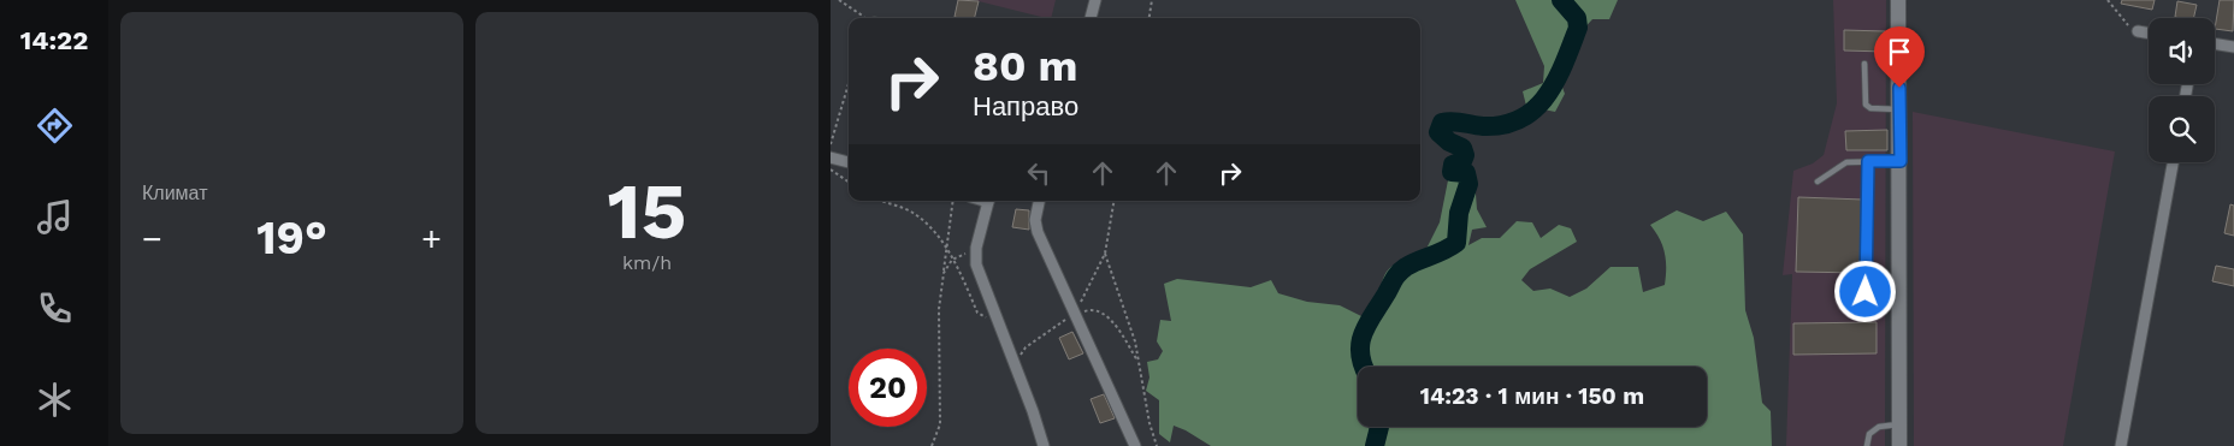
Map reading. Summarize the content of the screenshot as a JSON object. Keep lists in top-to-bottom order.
{
  "page": {
    "tabs": "14:22",
    "tile": [
      "Климат",
      ["15", "km/h"]
    ],
    "turn": ["80 m", "Направо"],
    "heat": ["−", "19°", "+"],
    "limit": "20",
    "trip": "14:23 · 1 мин · 150 m"
  }
}
